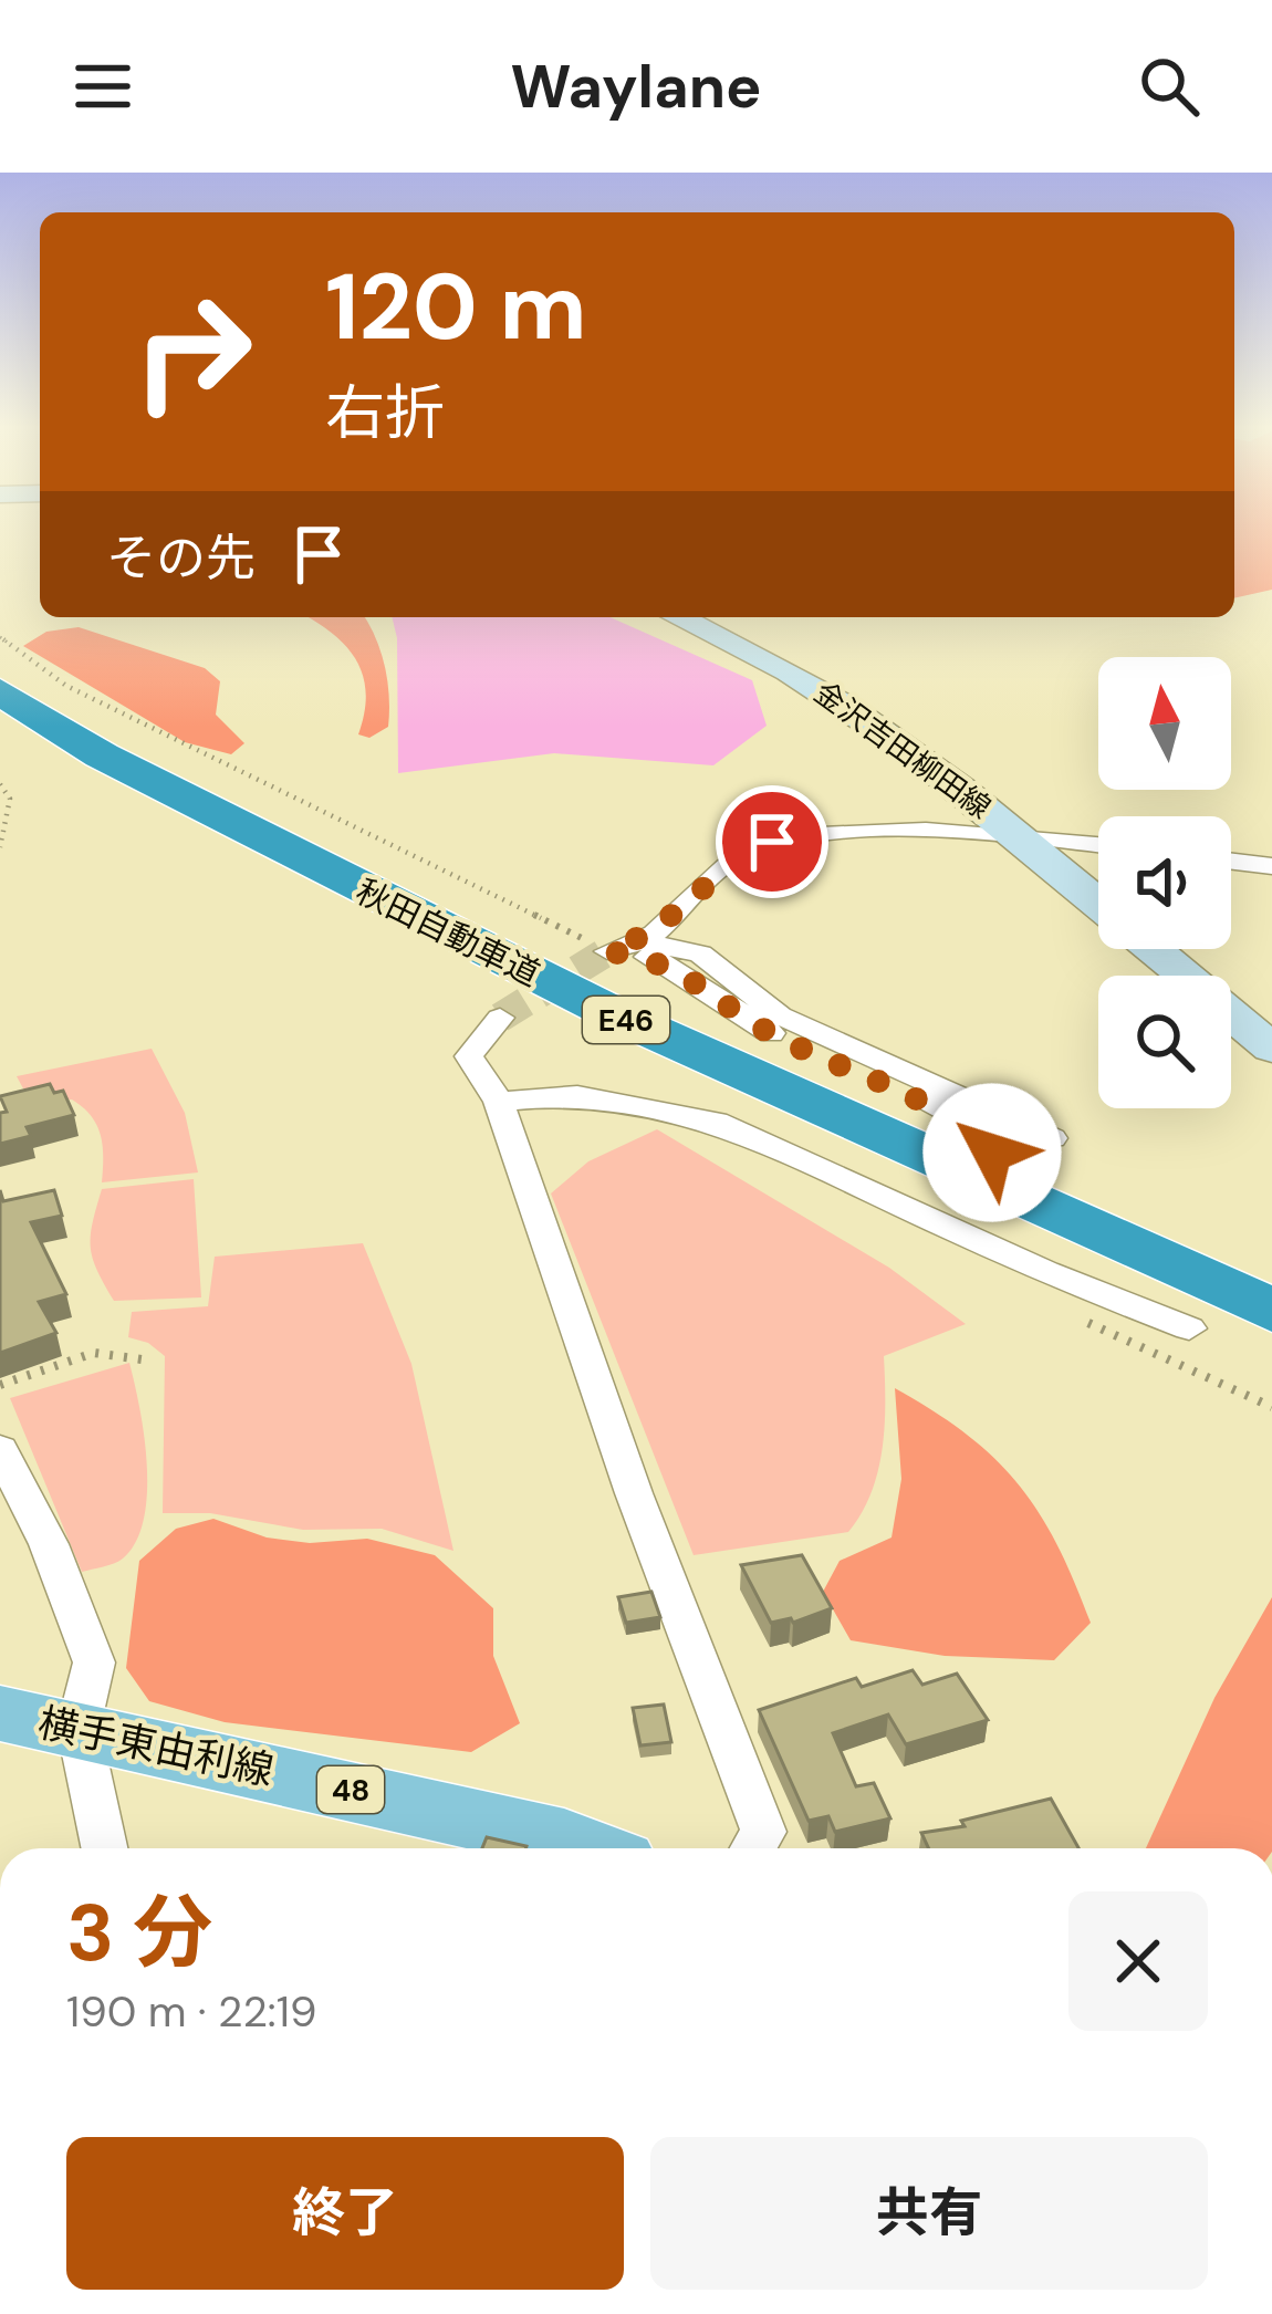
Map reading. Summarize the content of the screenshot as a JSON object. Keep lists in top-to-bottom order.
{
  "streets": {
    "highway": ["秋田自動車道", "E46"],
    "main road": ["金沢吉田柳田線", "横手東由利線", "48"]
  },
  "north": "top",
  "page": {
    "header": "Waylane",
    "turn": ["120 m", "右折"],
    "then": "その先",
    "heading": ["3 分", "190 m · 22:19"],
    "buttons": ["終了", "共有"]
  }
}
